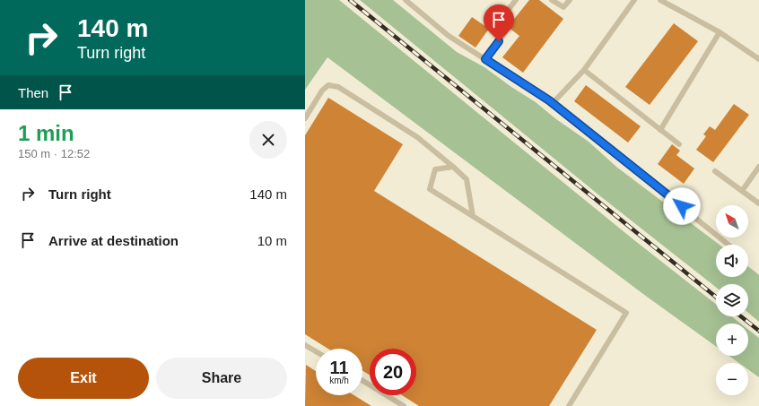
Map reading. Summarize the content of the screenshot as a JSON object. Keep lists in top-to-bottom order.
{
  "north": "top left",
  "page": {
    "turn": ["140 m", "Turn right"],
    "then": "Then",
    "heading": ["1 min", "150 m · 12:52"],
    "list": [
      {
        "name": "Turn right",
        "value": "140 m"
      },
      {
        "name": "Arrive at destination",
        "value": "10 m"
      }
    ],
    "map_buttons": ["+", "−"],
    "speed": "11 km/h",
    "limit": "20",
    "buttons": ["Exit", "Share"]
  }
}
